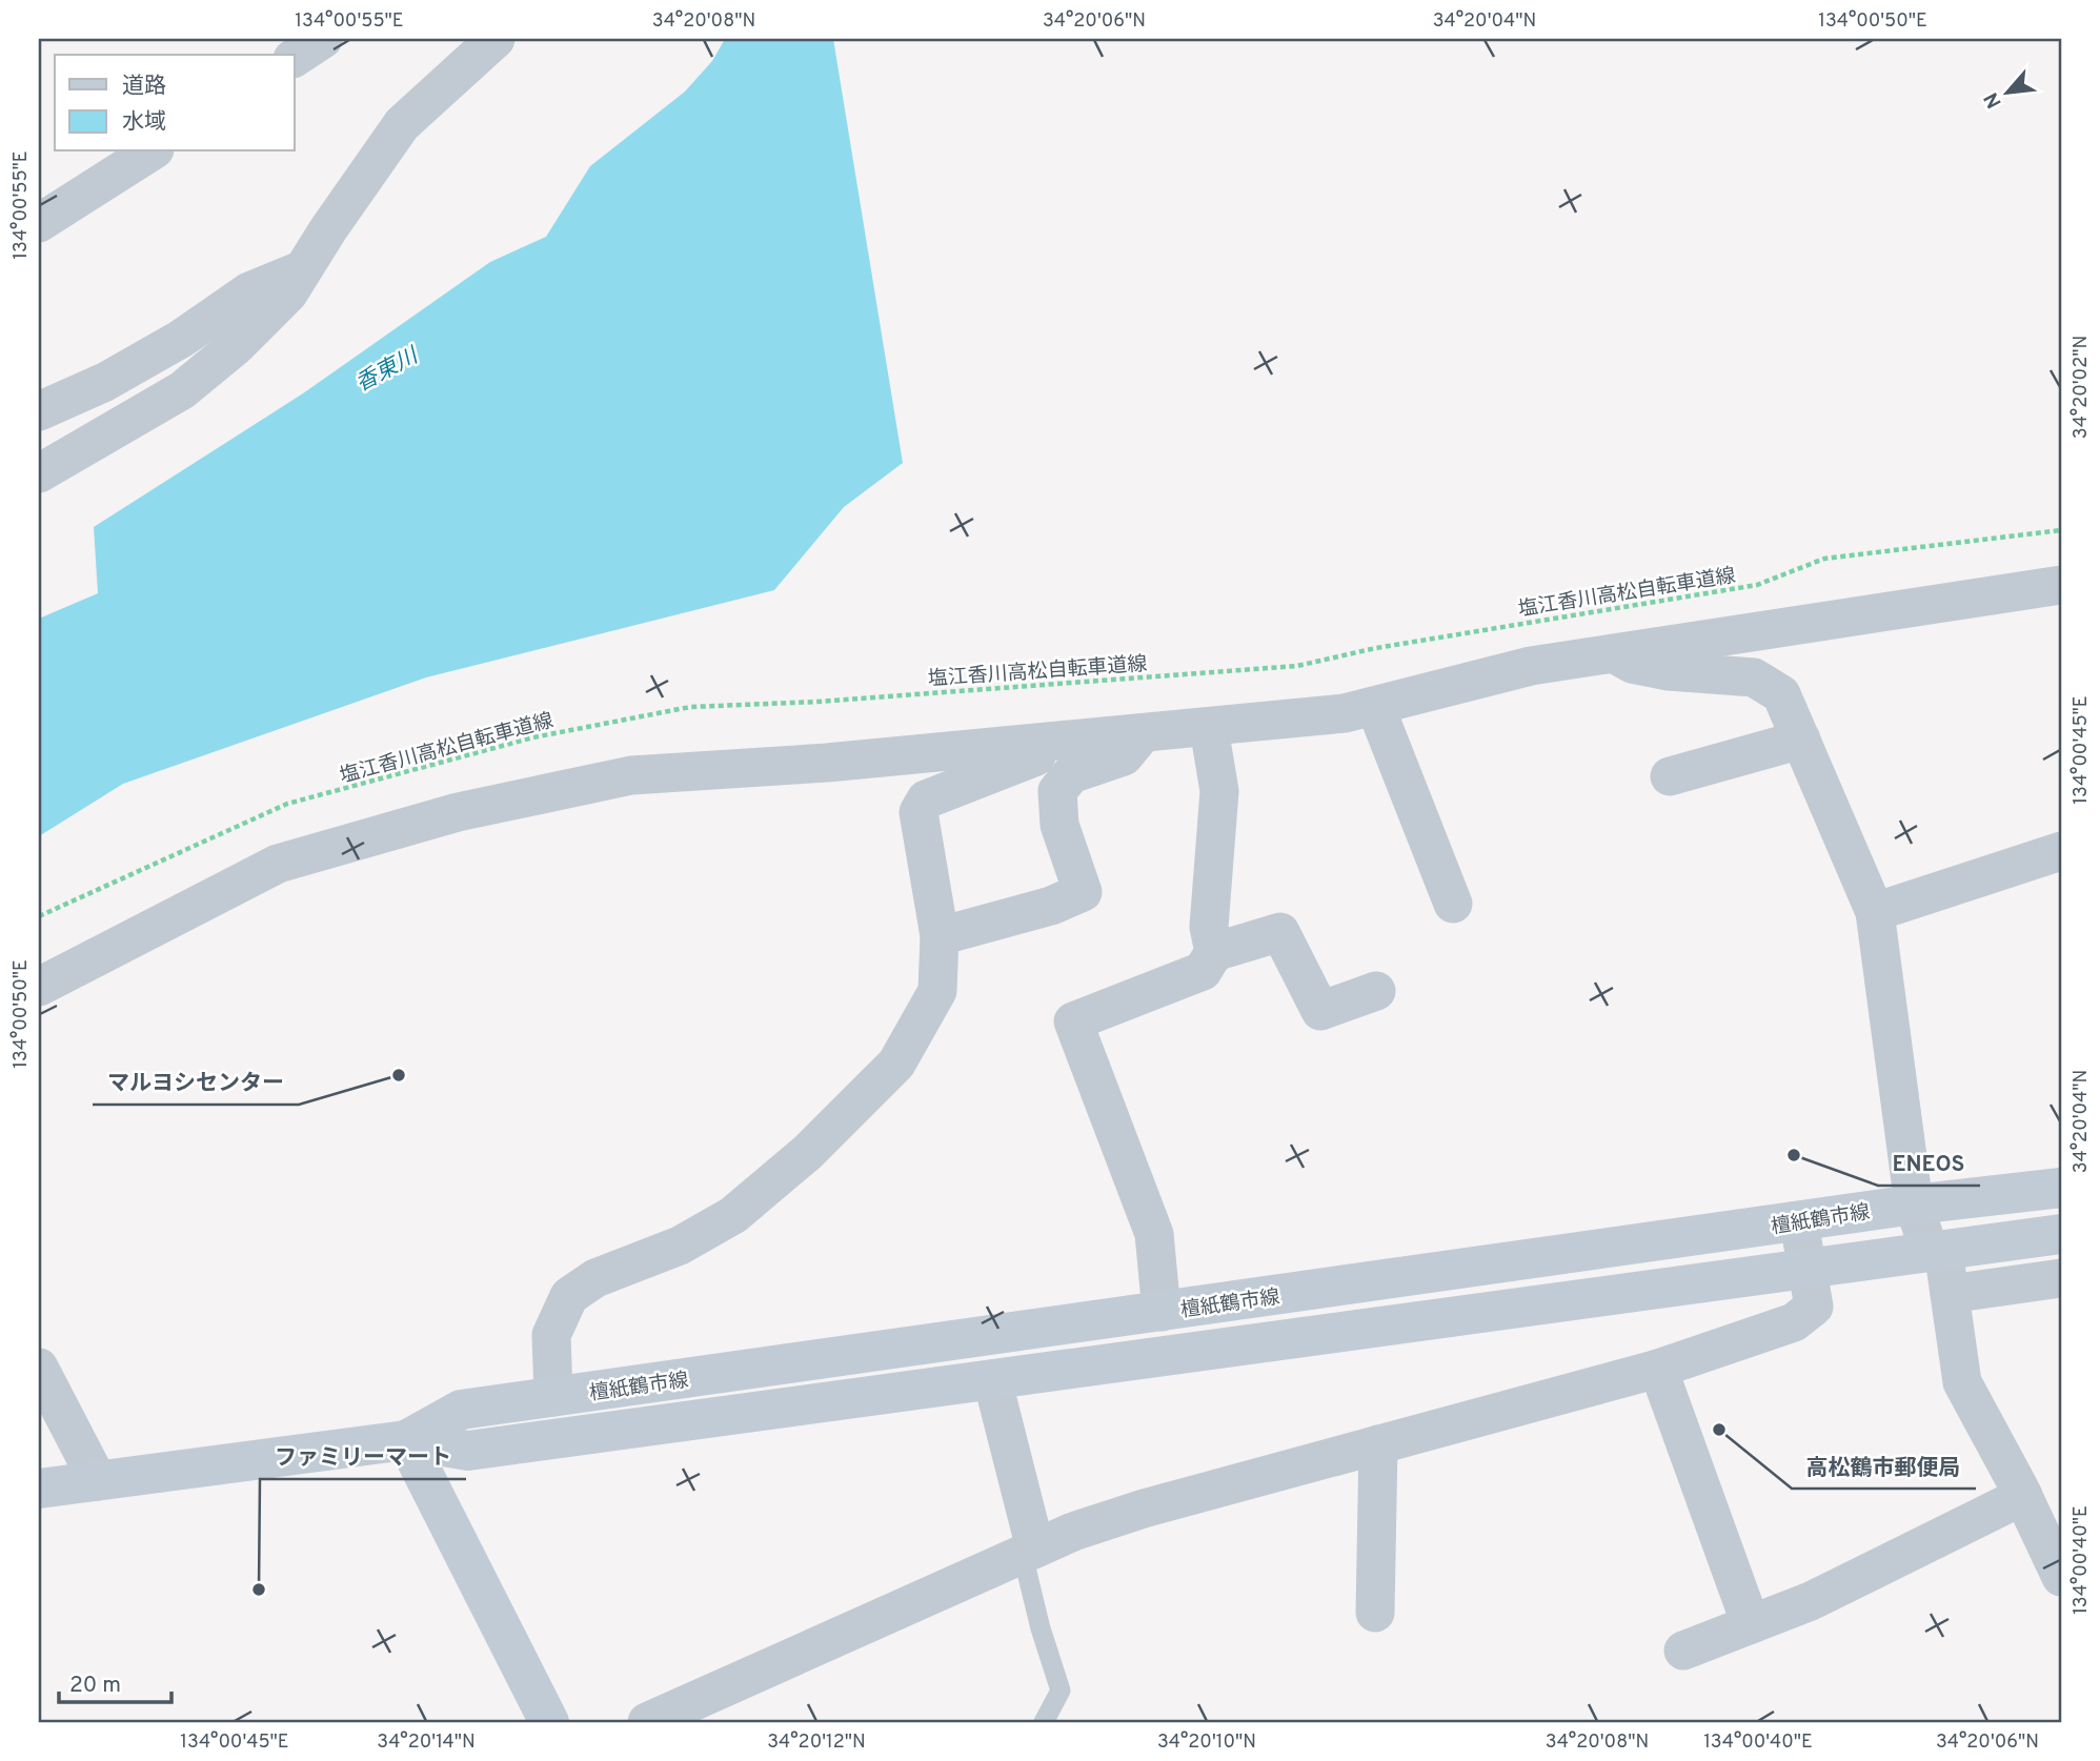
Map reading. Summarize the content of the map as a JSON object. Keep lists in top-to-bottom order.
{
  "streets": {
    "main road": ["檀紙鶴市線"],
    "path": ["塩江香川高松自転車道線"]
  },
  "water": ["香東川"],
  "places": [
    "マルヨシセンター",
    "ENEOS",
    "高松鶴市郵便局",
    "ファミリーマート"
  ],
  "legend": ["道路", "水域"],
  "scale_bar": "20 m",
  "north": "bottom left",
  "coordinates": [
    "134°00'55\"E",
    "34°20'08\"N",
    "34°20'06\"N",
    "34°20'04\"N",
    "134°00'50\"E",
    "34°20'02\"N",
    "134°00'45\"E",
    "134°00'40\"E",
    "34°20'14\"N",
    "34°20'12\"N",
    "34°20'10\"N"
  ]
}
